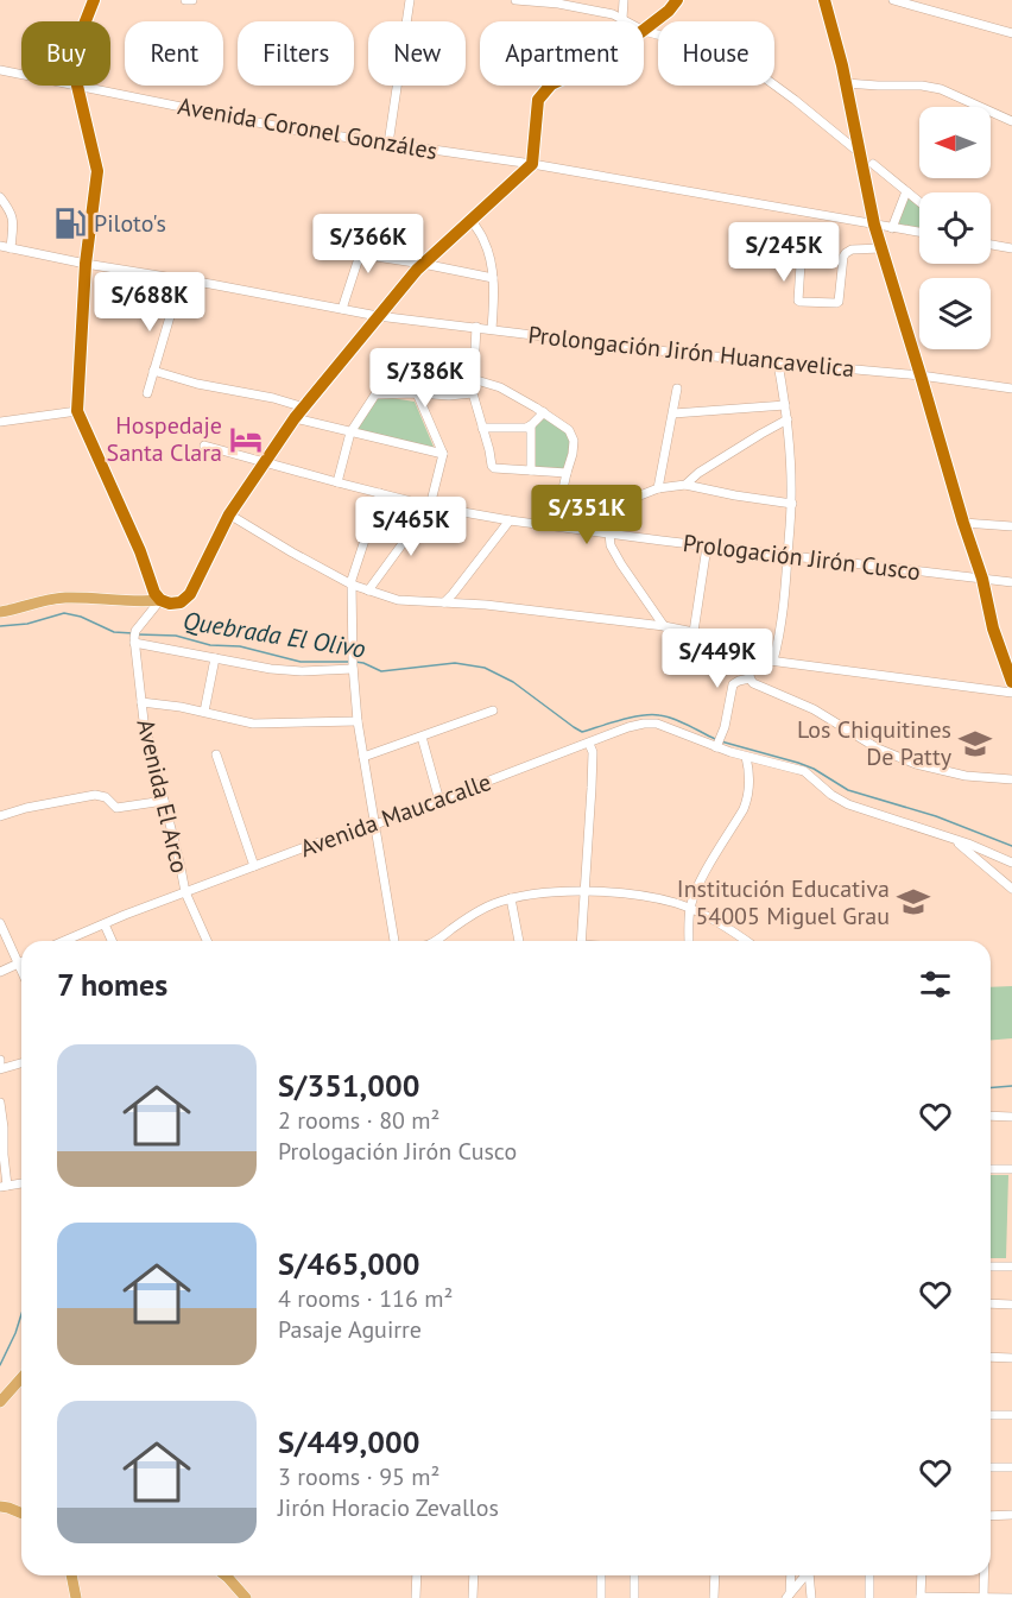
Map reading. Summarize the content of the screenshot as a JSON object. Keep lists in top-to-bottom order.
{
  "streets": {
    "street": [
      "Avenida Coronel Gonzáles",
      "Prolongación Jirón Huancavelica",
      "Prologación Jirón Cusco",
      "Avenida El Arco",
      "Avenida Maucacalle"
    ]
  },
  "crossings": [
    ["Avenida El Arco", "Avenida Maucacalle"]
  ],
  "water": ["Quebrada El Olivo"],
  "places": {
    "fuel station": ["Piloto's"],
    "hotel": ["Hospedaje Santa Clara"],
    "school or university": ["Los Chiquitines De Patty", "Institución Educativa 54005 Miguel Grau"]
  },
  "north": "left",
  "page": {
    "chip": [
      "Buy",
      "Rent",
      "Filters",
      "New",
      "Apartment",
      "House"
    ],
    "price": [
      "S/366K",
      "S/245K",
      "S/688K",
      "S/386K",
      "S/351K",
      "S/465K",
      "S/449K"
    ],
    "heading": "7 homes",
    "list": [
      {
        "name": "S/351,000",
        "note": "2 rooms · 80 m² · Prologación Jirón Cusco"
      },
      {
        "name": "S/465,000",
        "note": "4 rooms · 116 m² · Pasaje Aguirre"
      },
      {
        "name": "S/449,000",
        "note": "3 rooms · 95 m² · Jirón Horacio Zevallos"
      }
    ]
  }
}
